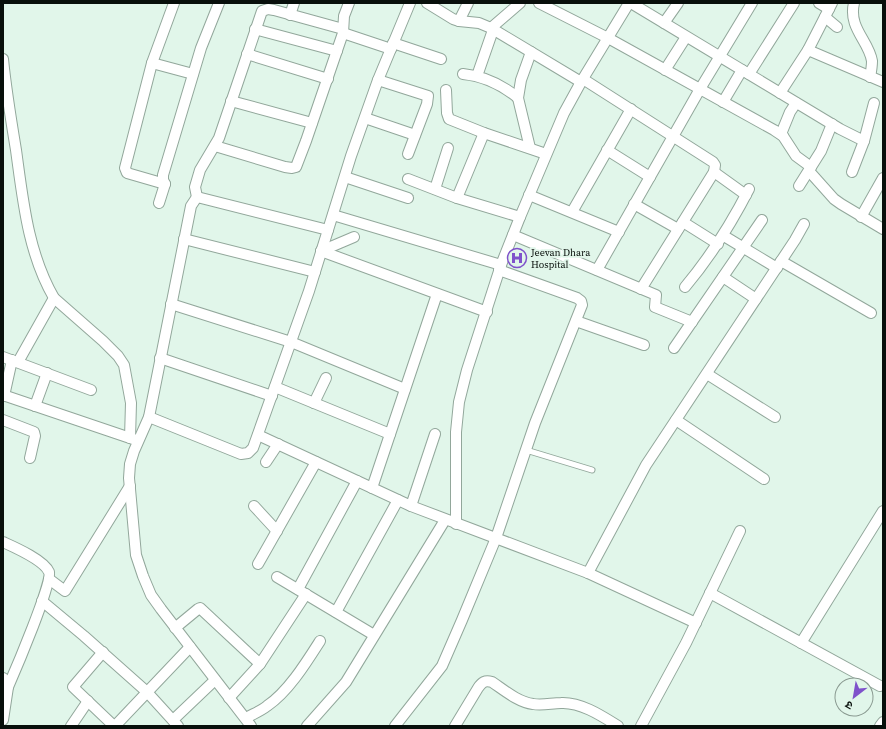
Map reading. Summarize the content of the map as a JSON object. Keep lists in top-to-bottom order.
{
  "places": {
    "hospital": ["Jeevan Dhara Hospital"]
  },
  "north": "bottom left"
}
